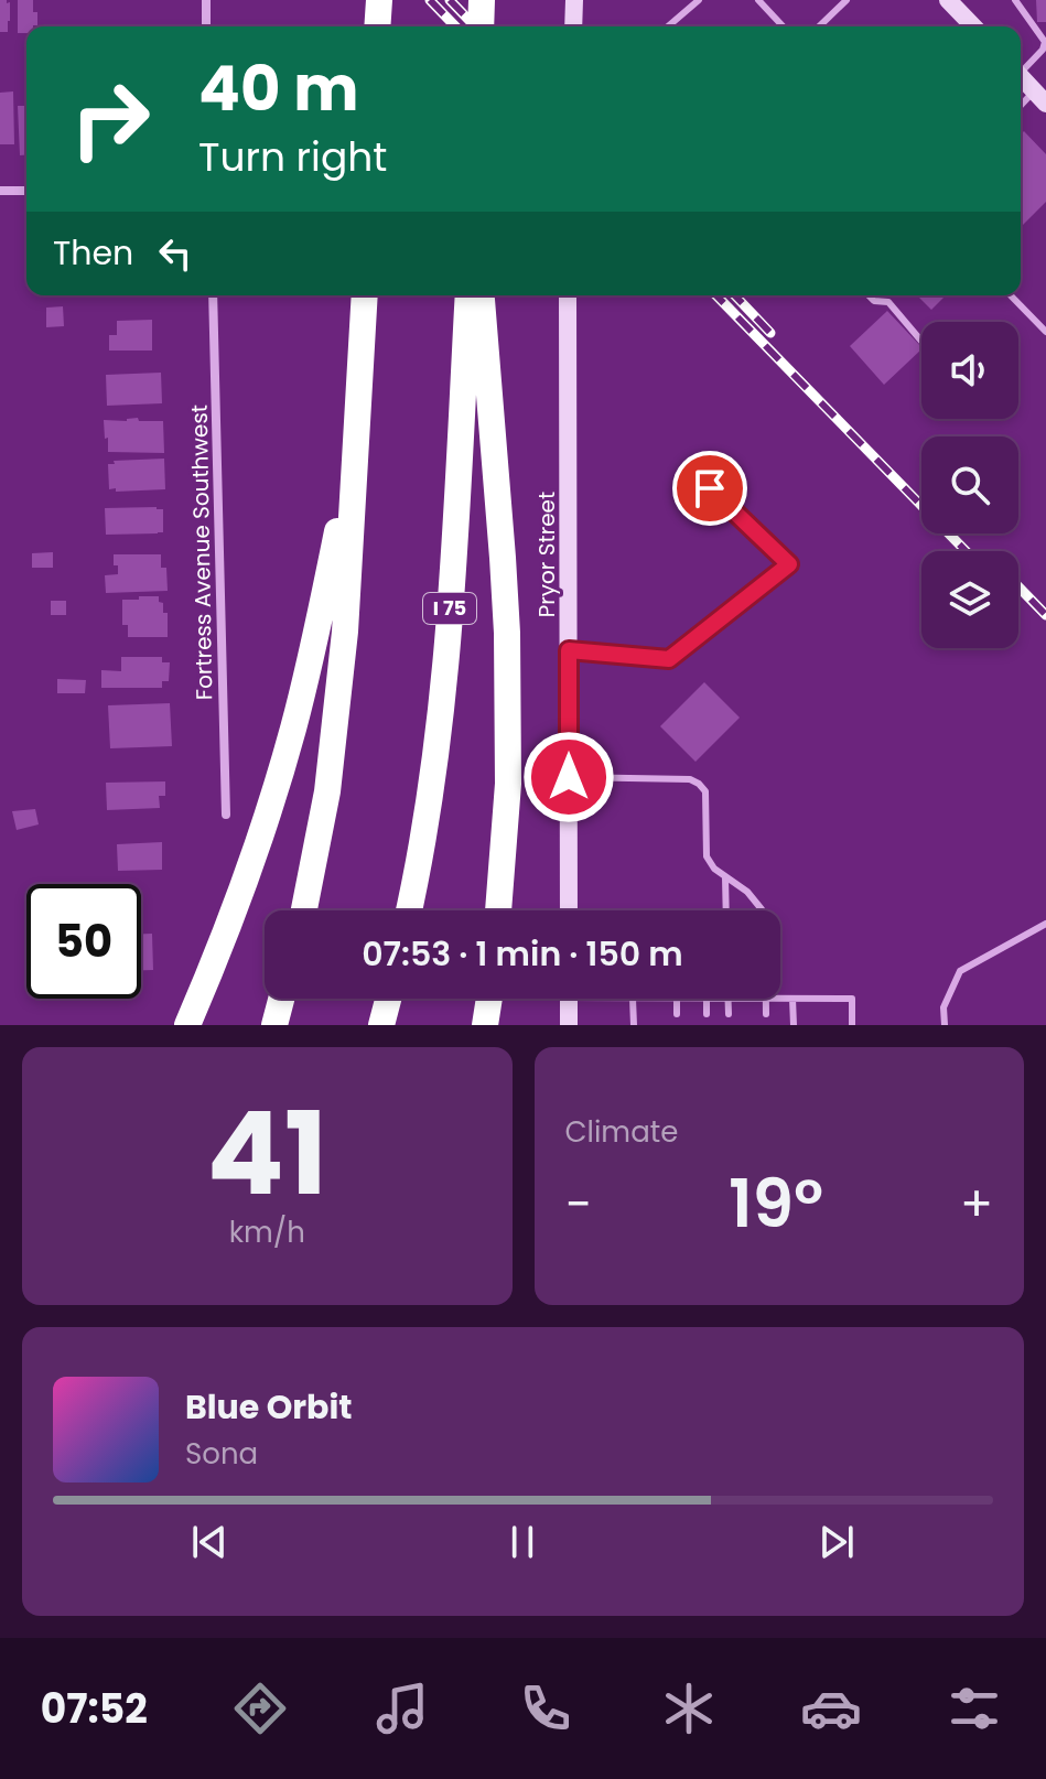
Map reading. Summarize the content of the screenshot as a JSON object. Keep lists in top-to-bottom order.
{
  "streets": {
    "highway": ["I 75"],
    "main road": ["Pryor Street"],
    "street": ["Fortress Avenue Southwest"]
  },
  "page": {
    "turn": ["40 m", "Turn right"],
    "then": "Then",
    "limit": "50",
    "trip": "07:53 · 1 min · 150 m",
    "tile": [
      ["41", "km/h"],
      "Climate"
    ],
    "heat": ["−", "19°", "+"],
    "song": ["Blue Orbit", "Sona"],
    "tabs": "07:52"
  }
}
